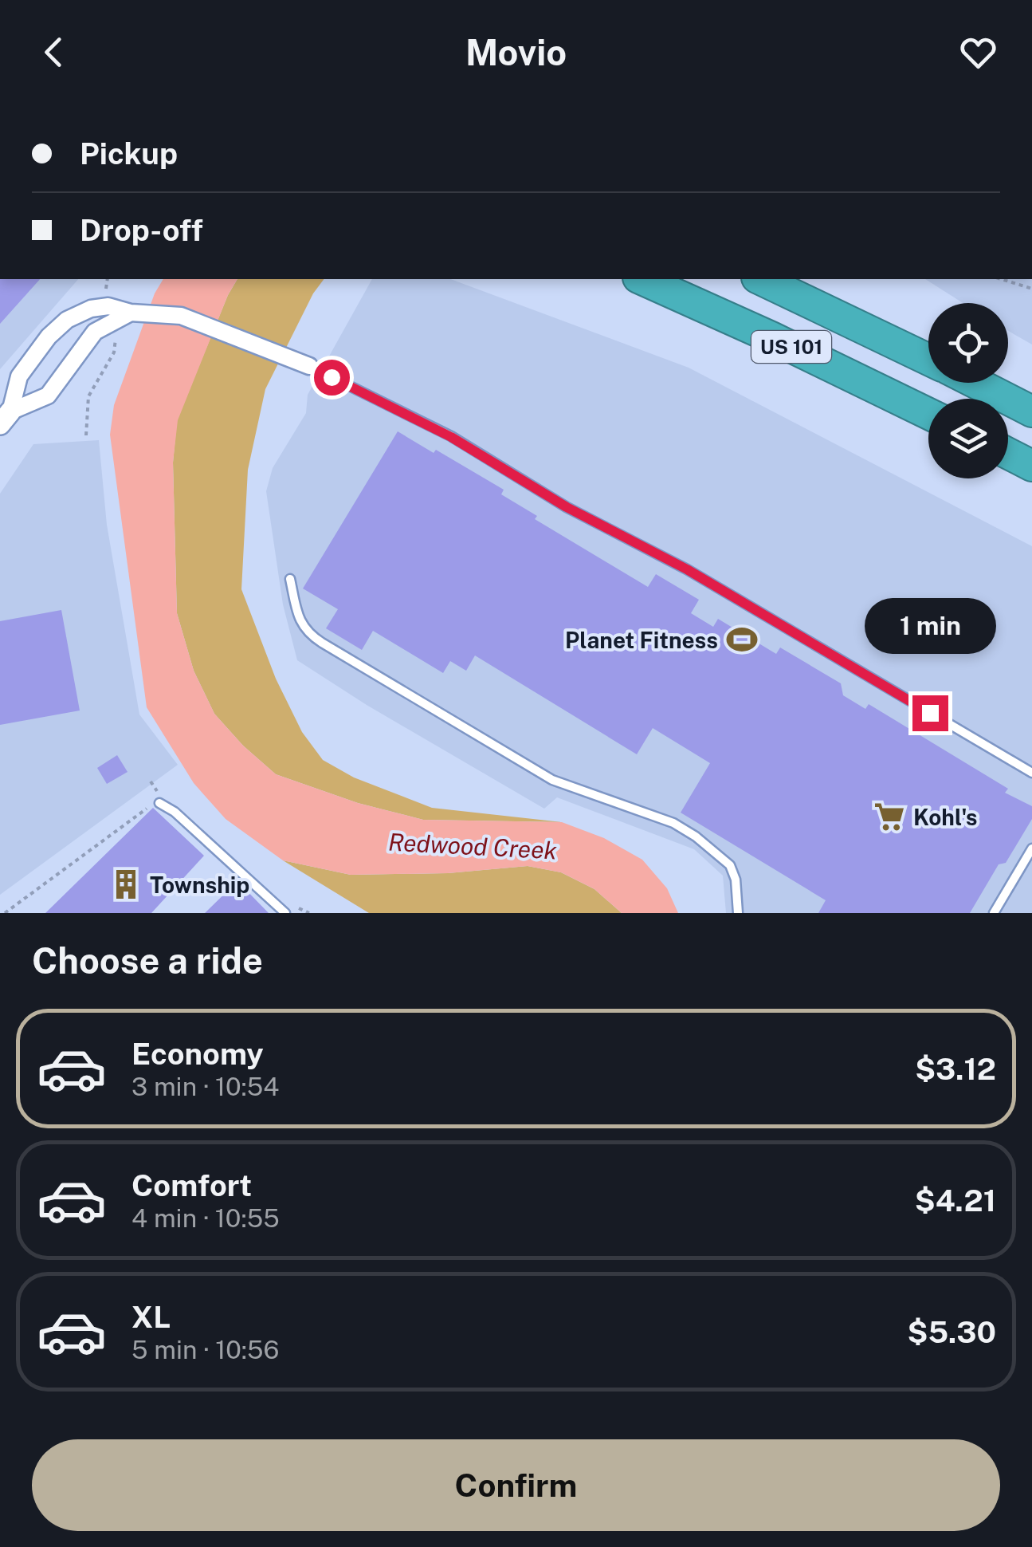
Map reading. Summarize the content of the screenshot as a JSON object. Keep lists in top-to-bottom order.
{
  "streets": {
    "highway": ["US 101"]
  },
  "water": ["Redwood Creek"],
  "places": {
    "sports": ["Planet Fitness"],
    "supermarket": ["Kohl's"],
    "building": ["Township"]
  },
  "page": {
    "header": "Movio",
    "banner": ["Pickup", "Drop-off"],
    "bubble": "1 min",
    "heading": "Choose a ride",
    "list": [
      {
        "name": "Economy",
        "note": "3 min · 10:54",
        "value": "$3.12"
      },
      {
        "name": "Comfort",
        "note": "4 min · 10:55",
        "value": "$4.21"
      },
      {
        "name": "XL",
        "note": "5 min · 10:56",
        "value": "$5.30"
      }
    ],
    "buttons": "Confirm"
  }
}
